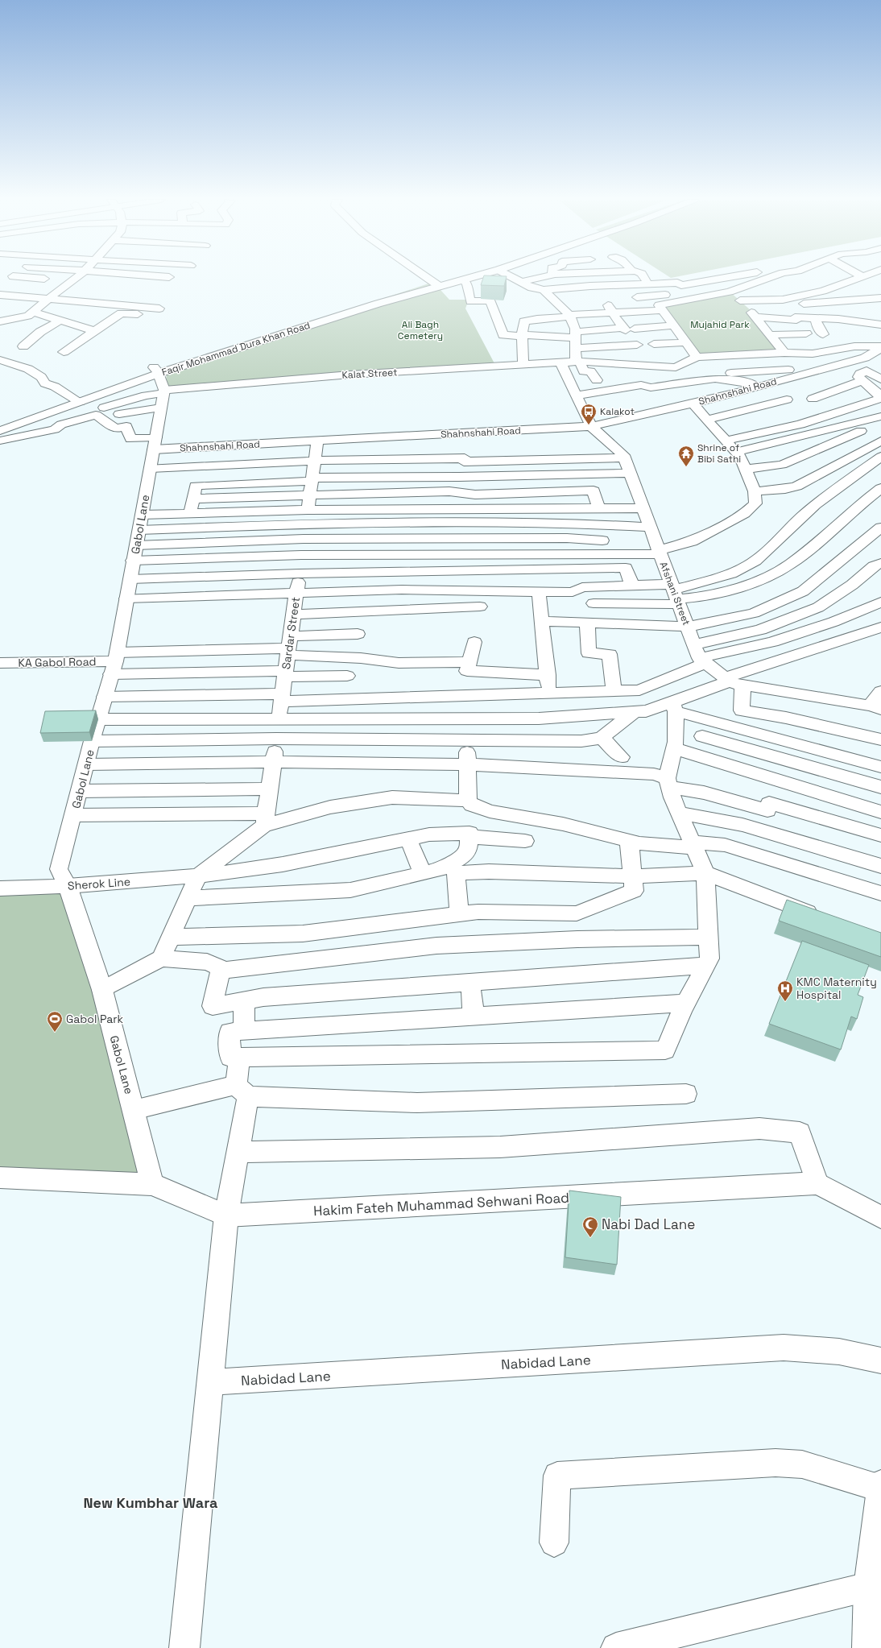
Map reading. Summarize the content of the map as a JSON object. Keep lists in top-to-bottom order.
{
  "streets": {
    "street": [
      "Faqir Mohammad Dura Khan Road",
      "Kalat Street",
      "Shahnshahi Road",
      "Gabol Lane",
      "Afshani Street",
      "Sardar Street",
      "KA Gabol Road",
      "Sherok Line",
      "Hakim Fateh Muhammad Sehwani Road",
      "Nabidad Lane"
    ]
  },
  "crossings": [
    ["Faqir Mohammad Dura Khan Road", "Gabol Lane"],
    ["Kalat Street", "Shahnshahi Road"],
    ["Kalat Street", "Gabol Lane"],
    ["Kalat Street", "Afshani Street"],
    ["Shahnshahi Road", "Gabol Lane"],
    ["Shahnshahi Road", "Afshani Street"],
    ["Shahnshahi Road", "Sardar Street"],
    ["Gabol Lane", "KA Gabol Road"],
    ["Gabol Lane", "Sherok Line"],
    ["Gabol Lane", "Hakim Fateh Muhammad Sehwani Road"]
  ],
  "districts": ["New Kumbhar Wara"],
  "parks": ["Ali Bagh Cemetery", "Mujahid Park"],
  "places": {
    "bus stop": ["Kalakot"],
    "temple": ["Shrine of Bibi Sathi"],
    "hospital": ["KMC Maternity Hospital"],
    "sports": ["Gabol Park"],
    "mosque": ["Nabi Dad Lane"]
  }
}
